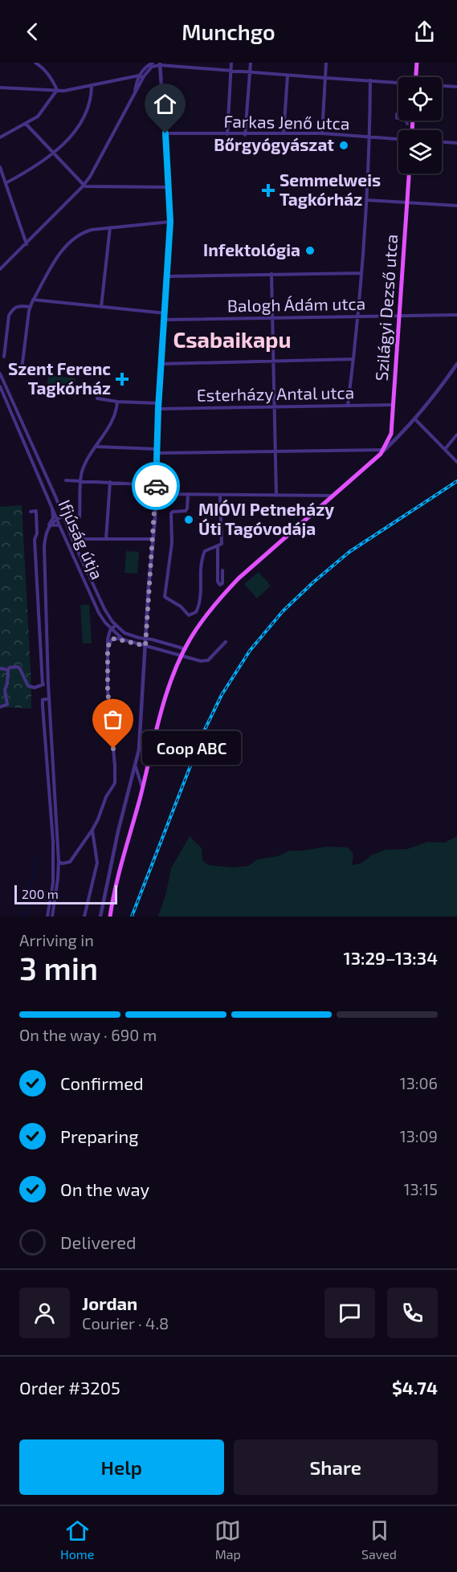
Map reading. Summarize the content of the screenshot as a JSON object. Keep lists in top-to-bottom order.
{
  "streets": {
    "main road": ["Szilágyi Dezső utca"],
    "street": [
      "Farkas Jenő utca",
      "Balogh Ádám utca",
      "Esterházy Antal utca",
      "Ifjúság útja"
    ]
  },
  "crossings": [
    ["Balogh Ádám utca", "Szilágyi Dezső utca"],
    ["Szilágyi Dezső utca", "Esterházy Antal utca"]
  ],
  "districts": ["Csabaikapu"],
  "places": {
    "other": [
      "Bőrgyógyászat",
      "Infektológia",
      "MIÓVI Petneházy Úti Tagóvodája",
      "Coop ABC"
    ],
    "health": ["Semmelweis Tagkórház", "Szent Ferenc Tagkórház"]
  },
  "scale_bar": "200 m",
  "page": {
    "header": "Munchgo",
    "bubble": "Coop ABC",
    "scale": "200 m",
    "heading": ["3 min", "Arriving in", "13:29–13:34"],
    "panel": [
      "Jordan",
      "Courier · 4.8",
      "Order #3205",
      "$4.74"
    ],
    "bar": "On the way · 690 m",
    "list": [
      ["Confirmed", "13:06"],
      ["Preparing", "13:09"],
      ["On the way", "13:15"],
      "Delivered"
    ],
    "buttons": ["Help", "Share"],
    "tabs": ["Home", "Map", "Saved"]
  }
}
